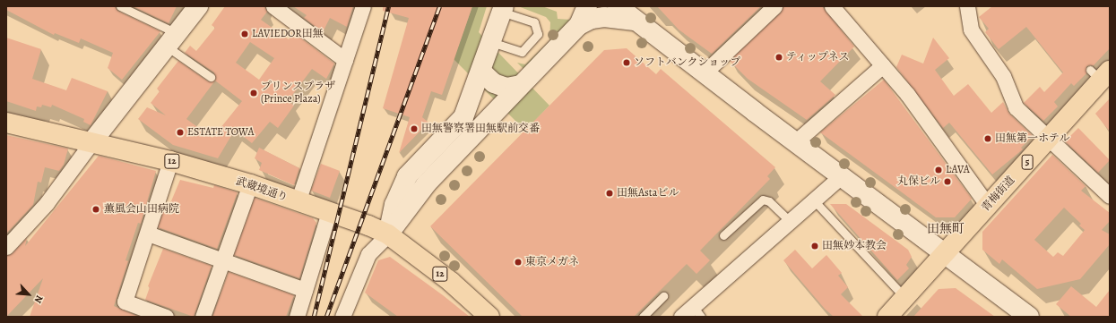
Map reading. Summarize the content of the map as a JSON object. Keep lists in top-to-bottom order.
{
  "streets": {
    "main road": [
      "12",
      "5",
      "武蔵境通り",
      "青梅街道"
    ]
  },
  "districts": ["田無町"],
  "places": [
    "LAVIEDOR田無",
    "ティップネス",
    "ソフトバンクショップ",
    "プリンスプラザ (Prince Plaza)",
    "田無警察署田無駅前交番",
    "ESTATE TOWA",
    "田無第一ホテル",
    "LAVA",
    "丸保ビル",
    "田無Astaビル",
    "薫風会山田病院",
    "田無妙本教会",
    "東京メガネ"
  ],
  "north": "bottom right"
}
